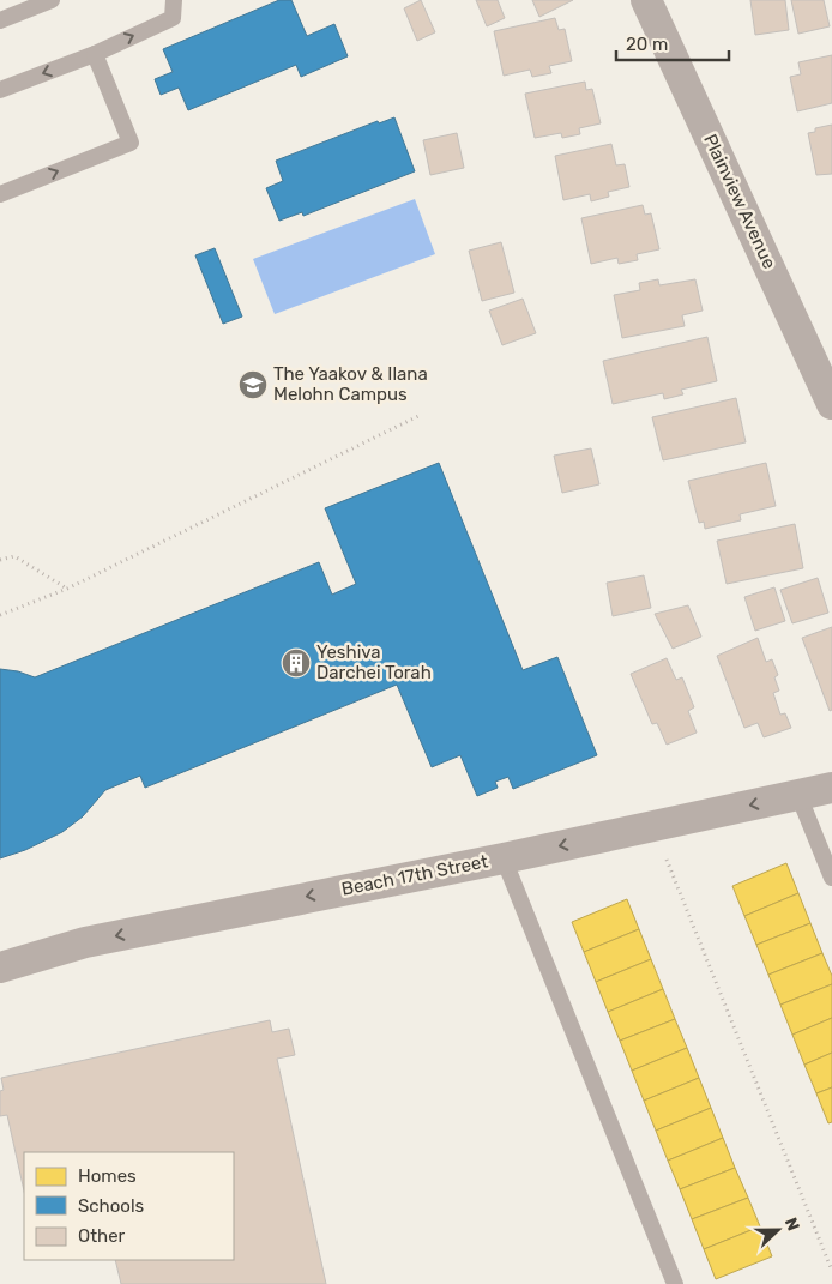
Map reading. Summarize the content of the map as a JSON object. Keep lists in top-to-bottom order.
{
  "streets": {
    "street": ["Plainview Avenue", "Beach 17th Street"]
  },
  "one_way": ["Beach 17th Street"],
  "places": {
    "school or university": ["The Yaakov & Ilana Melohn Campus"],
    "building": ["Yeshiva Darchei Torah"]
  },
  "legend": ["Homes", "Schools", "Other"],
  "scale_bar": "20 m",
  "north": "right"
}
